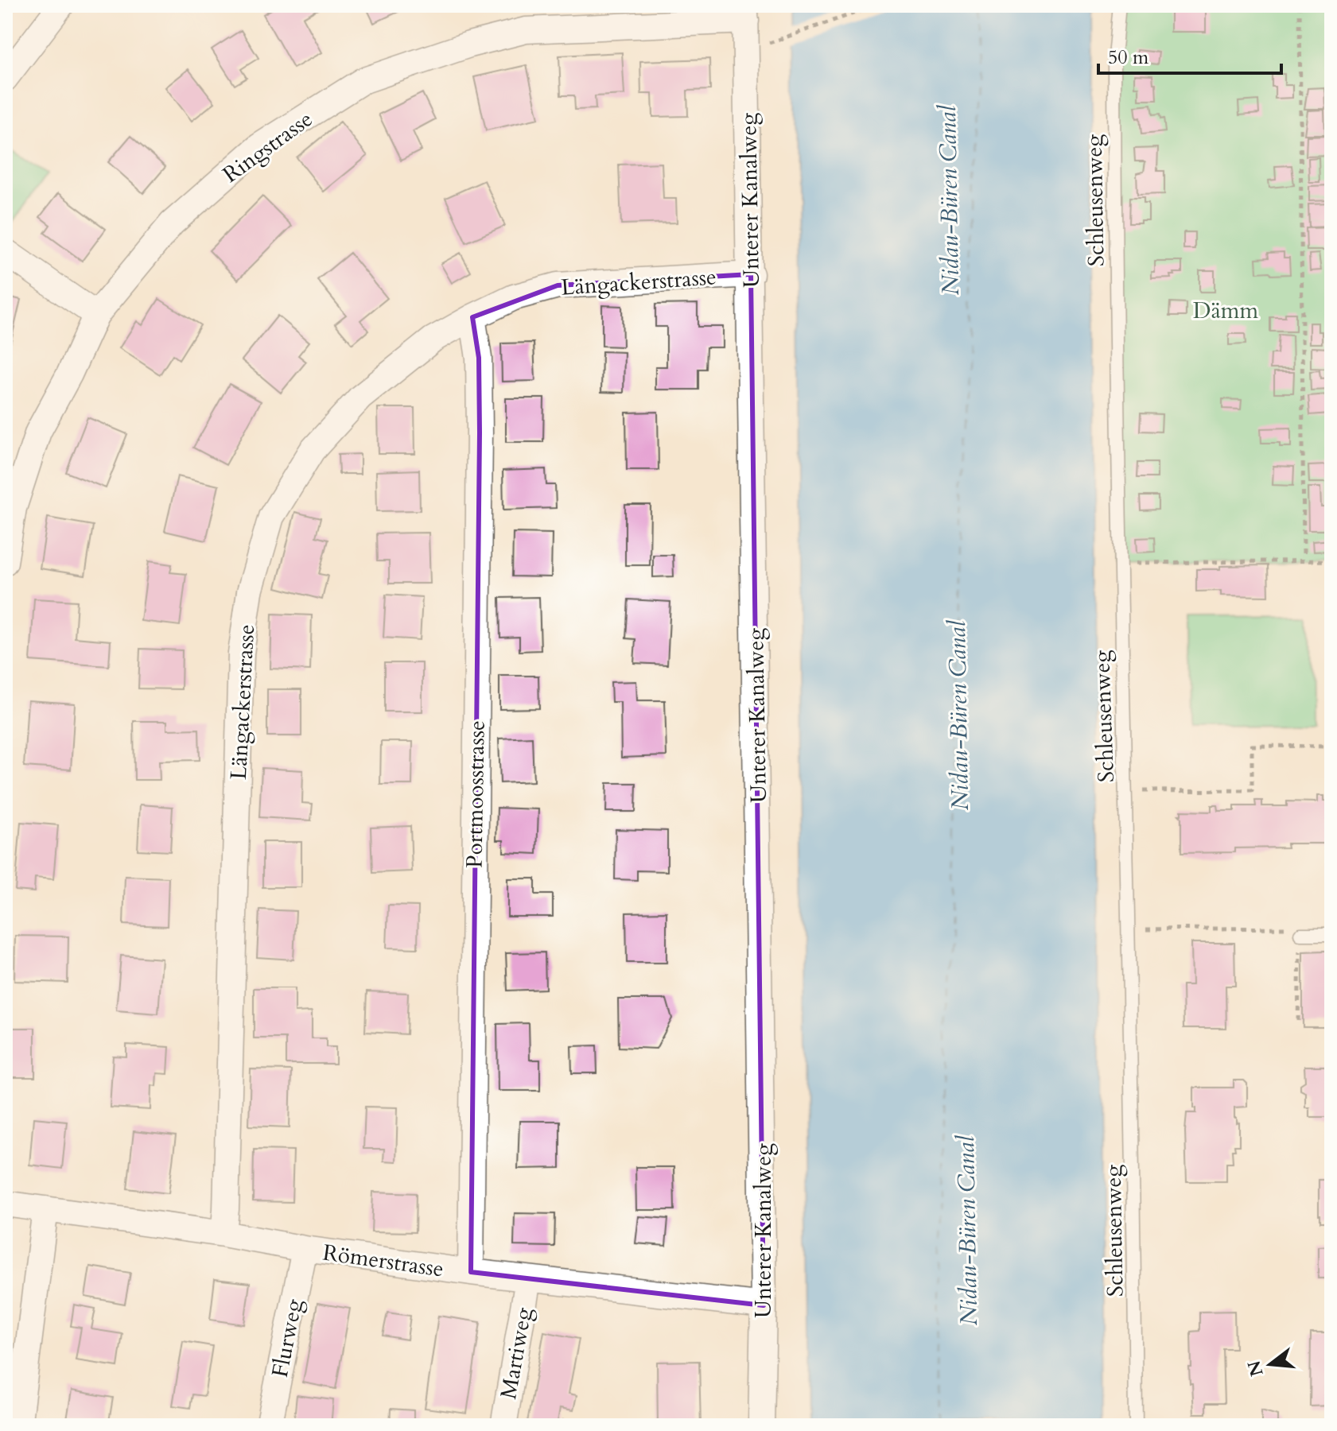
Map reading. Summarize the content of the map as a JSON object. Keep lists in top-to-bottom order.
{
  "streets": {
    "street": [
      "Ringstrasse",
      "Unterer Kanalweg",
      "Längackerstrasse",
      "Portmoosstrasse",
      "Römerstrasse",
      "Flurweg",
      "Martiweg"
    ],
    "lane": ["Schleusenweg"]
  },
  "crossings": [
    ["Ringstrasse", "Unterer Kanalweg"],
    ["Unterer Kanalweg", "Längackerstrasse"],
    ["Unterer Kanalweg", "Römerstrasse"],
    ["Längackerstrasse", "Portmoosstrasse"],
    ["Längackerstrasse", "Römerstrasse"],
    ["Portmoosstrasse", "Römerstrasse"],
    ["Römerstrasse", "Flurweg"],
    ["Römerstrasse", "Martiweg"]
  ],
  "water": ["Nidau-Büren Canal"],
  "parks": ["Dämm"],
  "scale_bar": "50 m",
  "north": "left"
}
